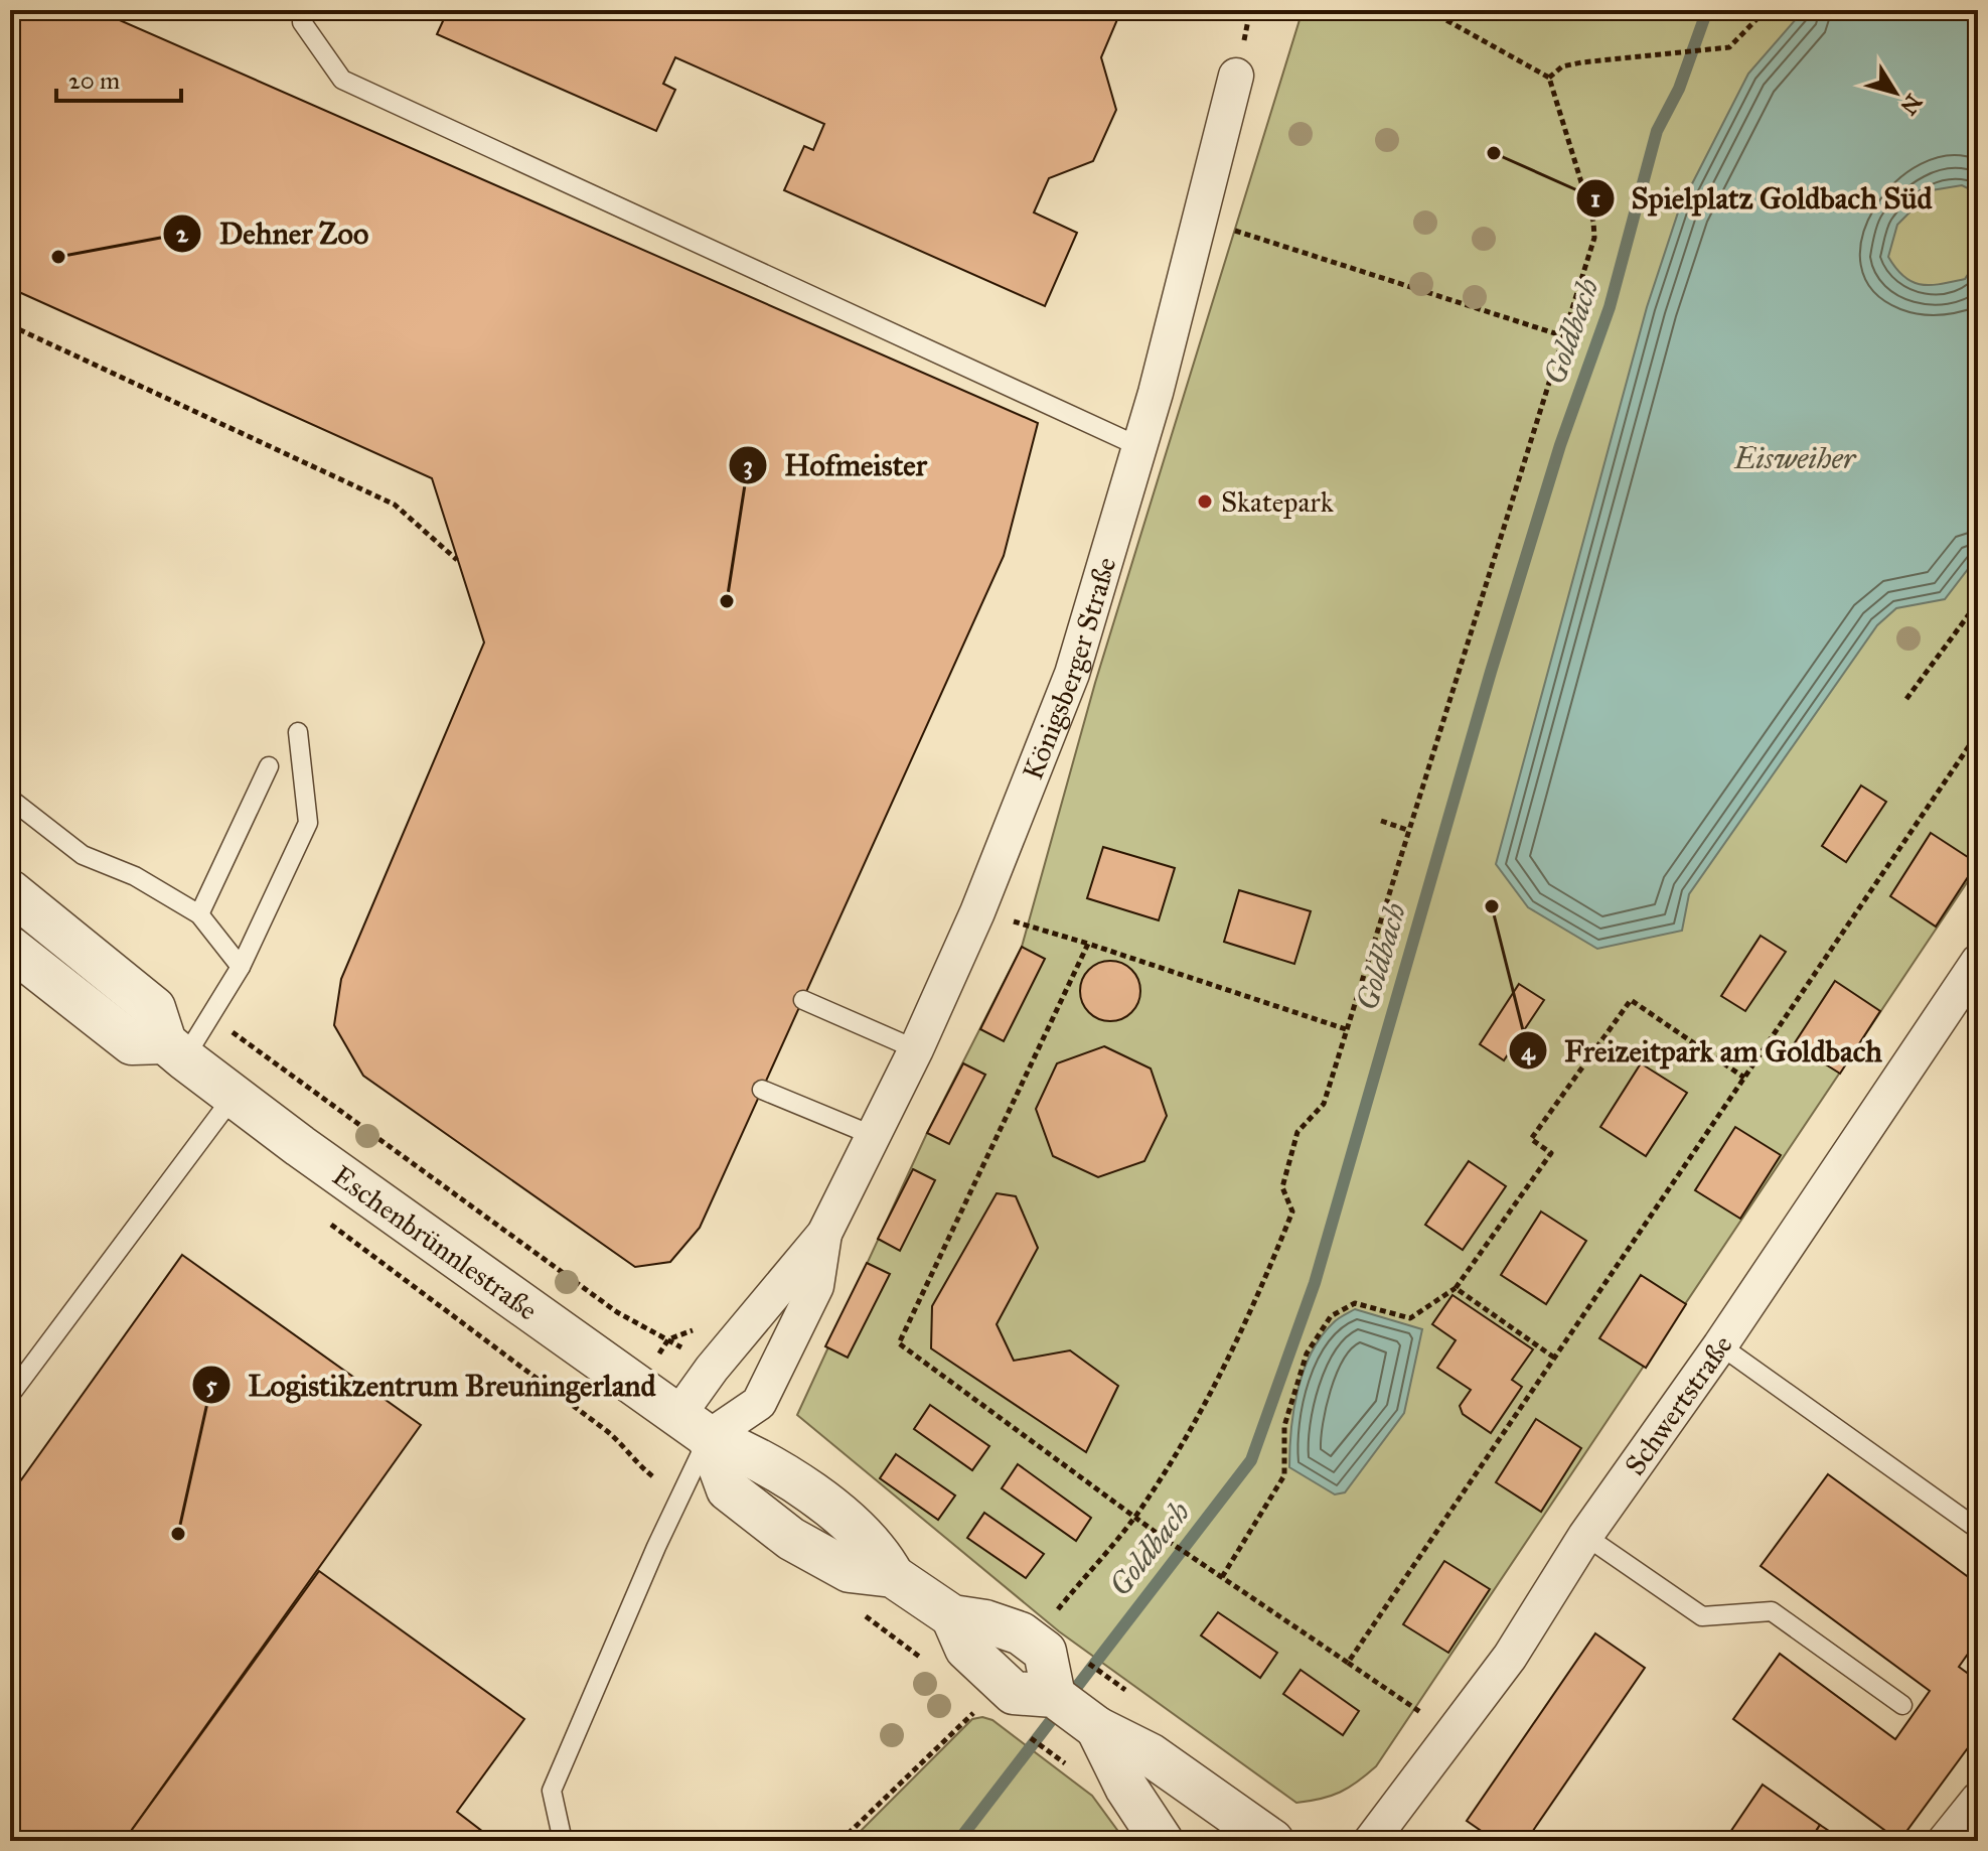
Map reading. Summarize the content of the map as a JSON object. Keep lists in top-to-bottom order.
{
  "streets": {
    "street": ["Königsberger Straße", "Eschenbrünnlestraße", "Schwertstraße"]
  },
  "crossings": [
    ["Königsberger Straße", "Eschenbrünnlestraße"]
  ],
  "water": ["Goldbach", "Eisweiher"],
  "places": [
    "Spielplatz Goldbach Süd",
    "Dehner Zoo",
    "Skatepark",
    "Hofmeister",
    "Freizeitpark am Goldbach",
    "Logistikzentrum Breuningerland"
  ],
  "scale_bar": "20 m",
  "north": "bottom right"
}
